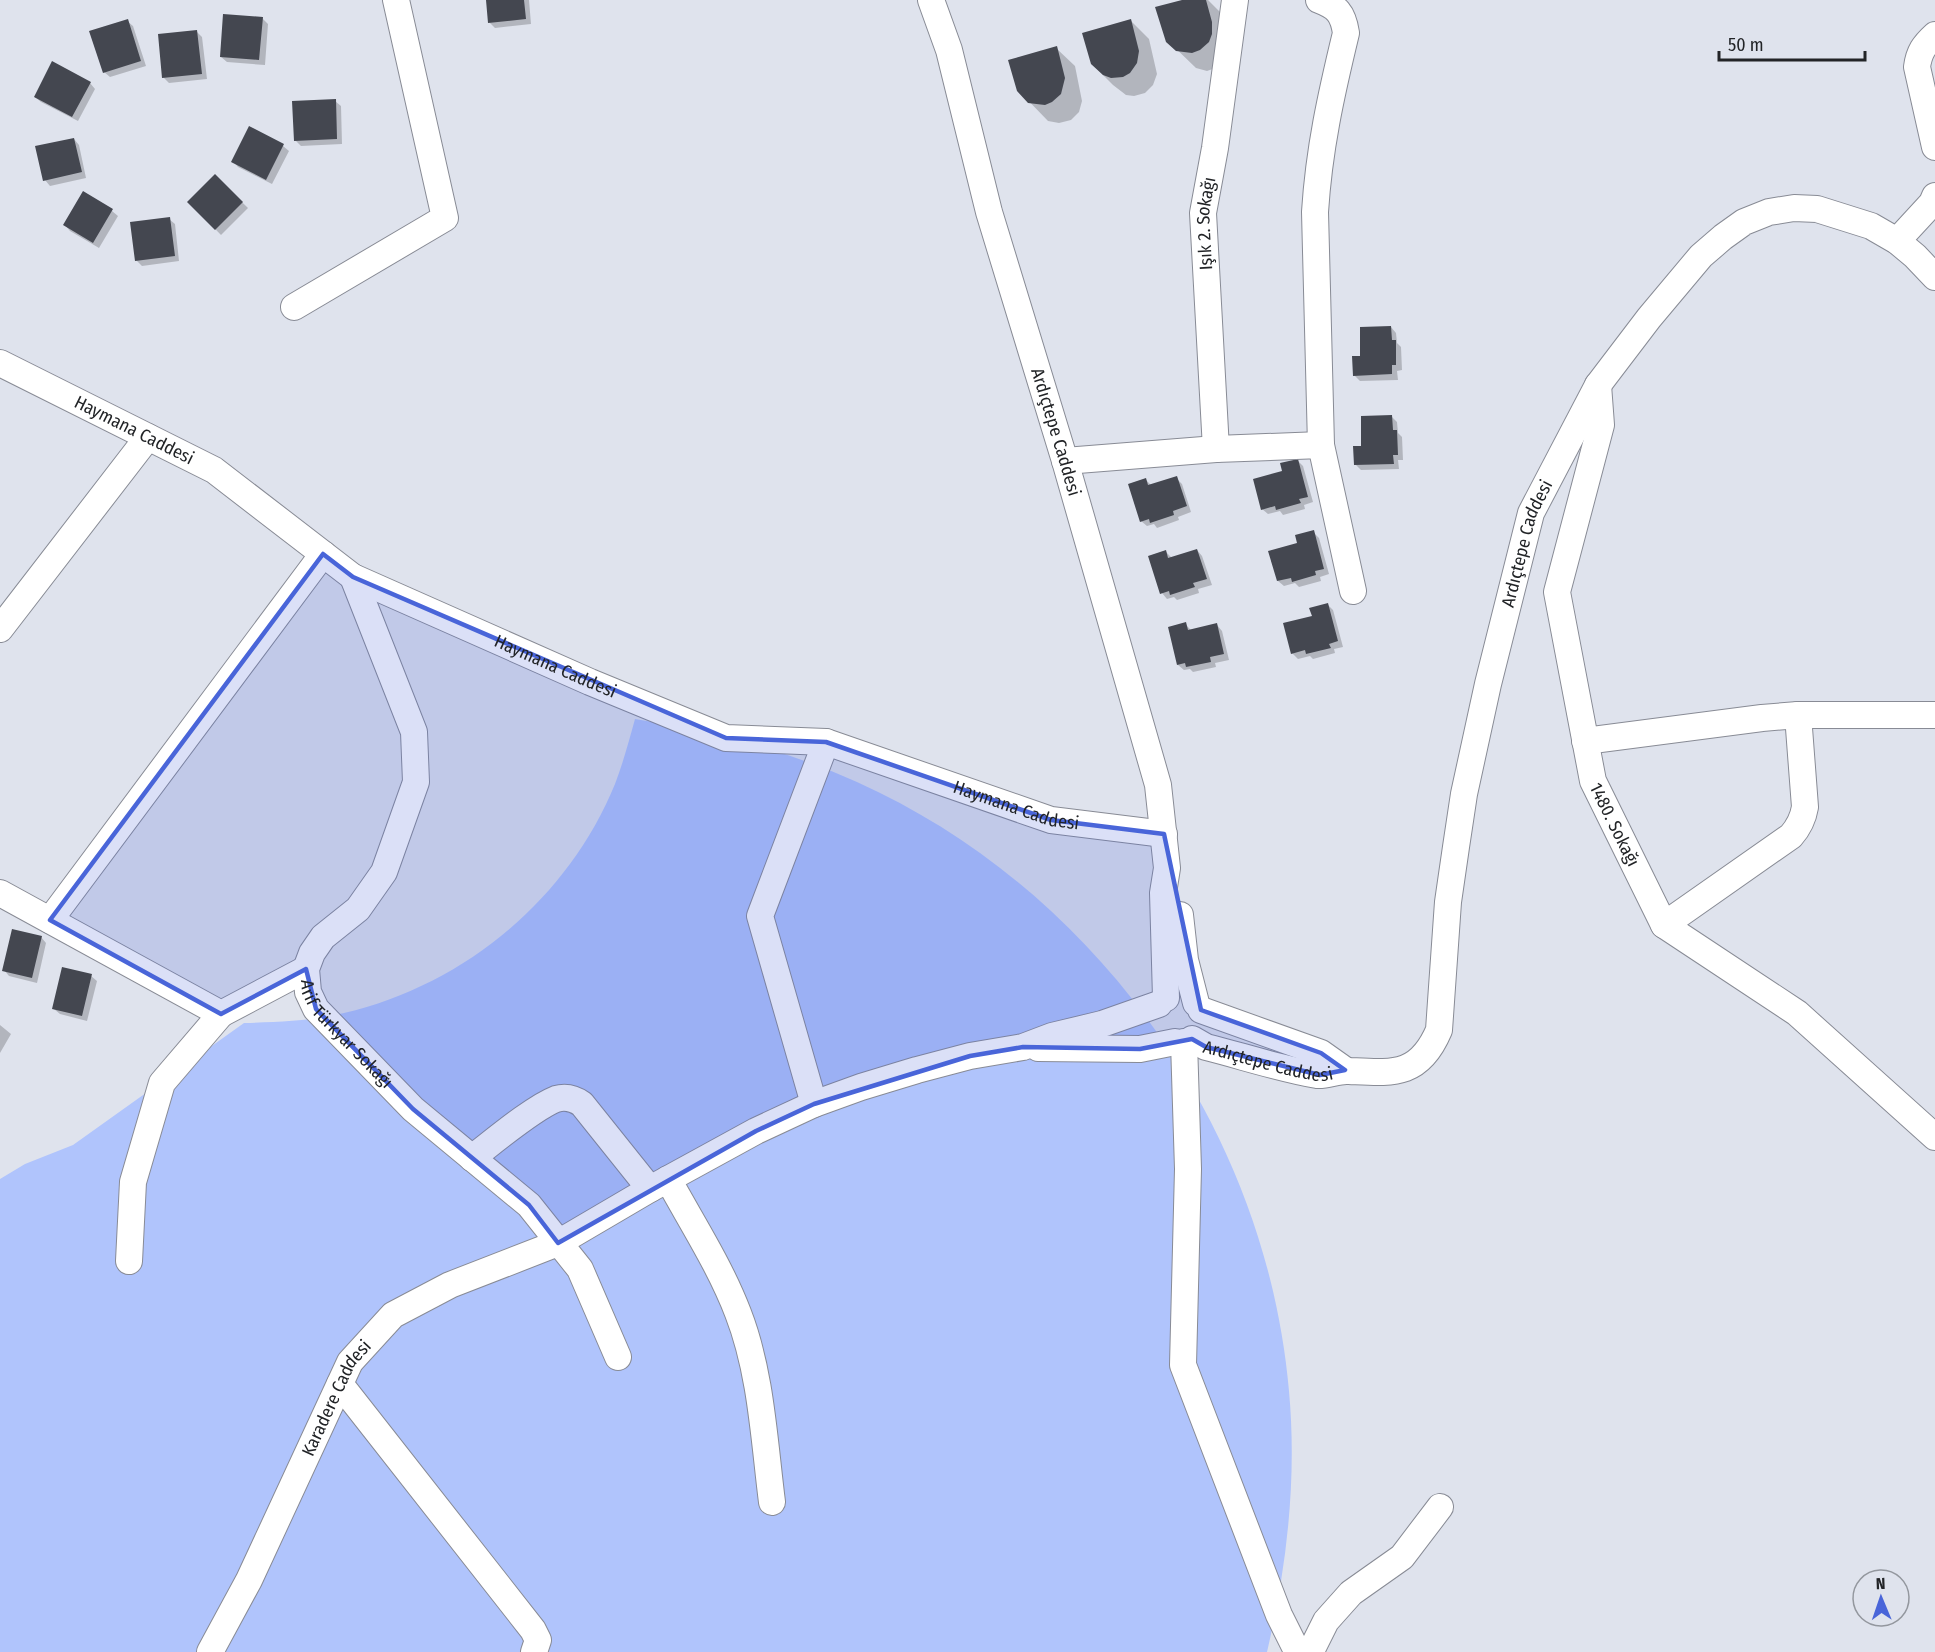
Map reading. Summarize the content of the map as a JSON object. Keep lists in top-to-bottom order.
{
  "streets": {
    "street": [
      "Işık 2. Sokağı",
      "Haymana Caddesi",
      "Ardıçtepe Caddesi",
      "1480. Sokağı",
      "Arif Türkyar Sokağı",
      "Karadere Caddesi"
    ]
  },
  "crossings": [
    ["Haymana Caddesi", "Ardıçtepe Caddesi"],
    ["Haymana Caddesi", "Arif Türkyar Sokağı"],
    ["Ardıçtepe Caddesi", "1480. Sokağı"],
    ["Arif Türkyar Sokağı", "Karadere Caddesi"]
  ],
  "scale_bar": "50 m",
  "north": "top"
}
